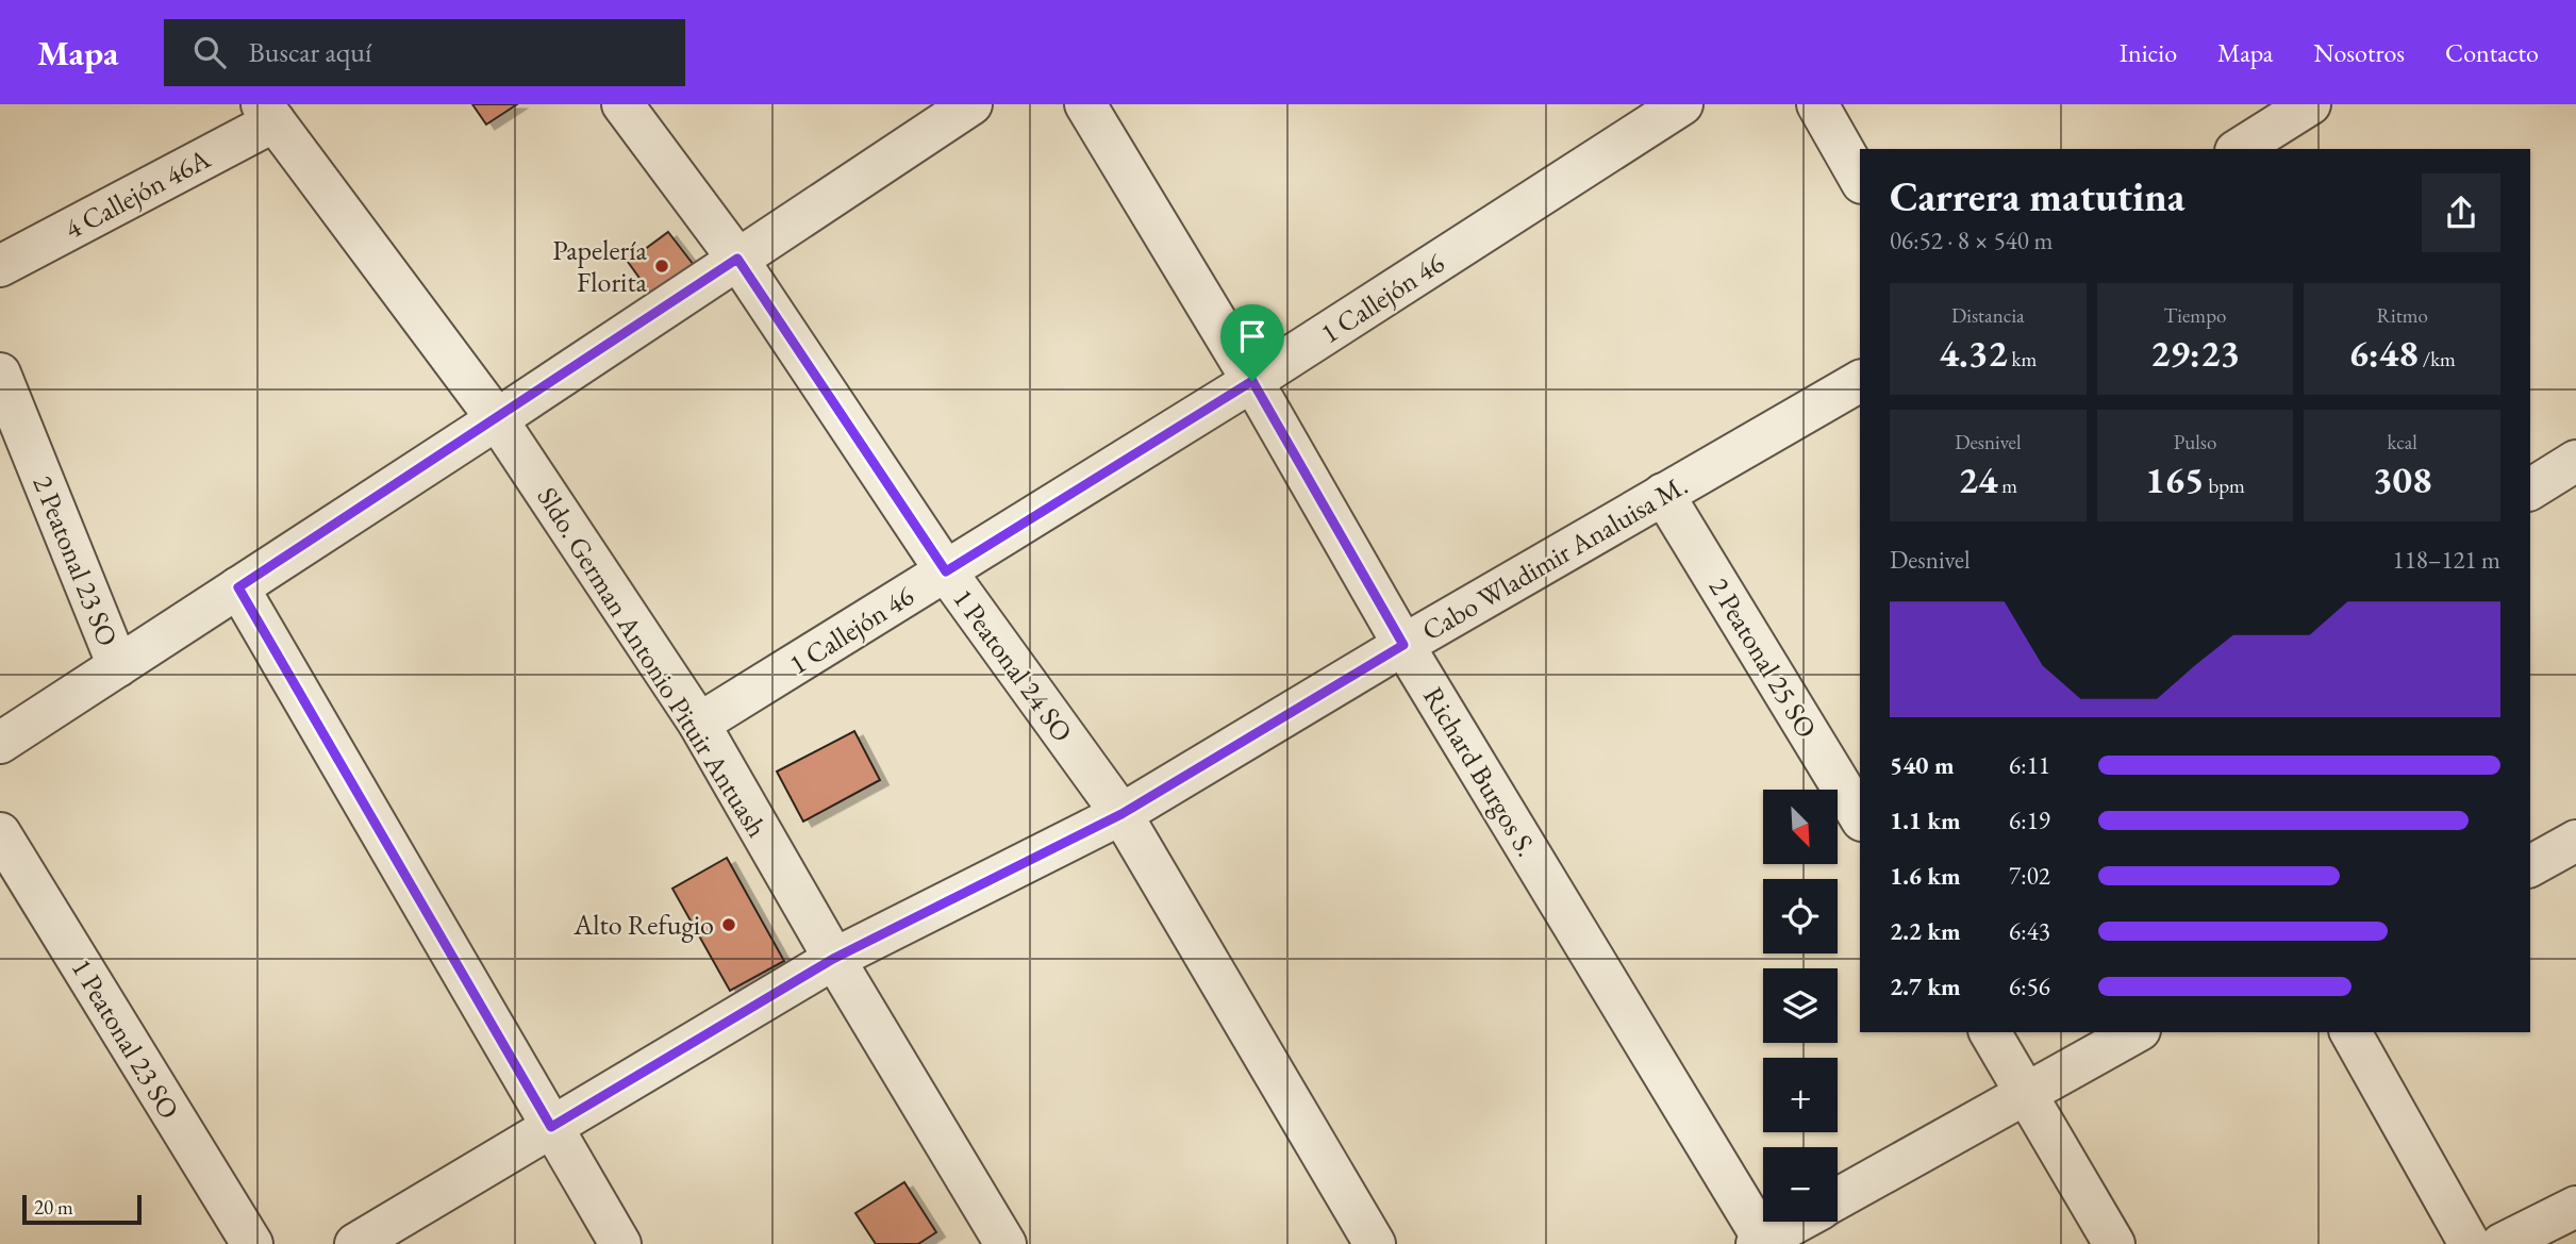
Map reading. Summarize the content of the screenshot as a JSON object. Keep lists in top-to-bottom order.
{
  "streets": {
    "street": [
      "4 Callejón 46A",
      "1 Callejón 46",
      "Cabo Wladimir Analuisa M.",
      "2 Peatonal 23 SO",
      "2 Peatonal 25 SO",
      "Sldo. German Antonio Pituir Antuash",
      "1 Peatonal 24 SO",
      "Richard Burgos S.",
      "1 Peatonal 23 SO"
    ]
  },
  "crossings": [
    ["4 Callejón 46A", "Sldo. German Antonio Pituir Antuash"],
    ["1 Callejón 46", "Sldo. German Antonio Pituir Antuash"],
    ["1 Callejón 46", "1 Peatonal 24 SO"],
    ["1 Callejón 46", "Richard Burgos S."],
    ["Cabo Wladimir Analuisa M.", "2 Peatonal 25 SO"],
    ["Cabo Wladimir Analuisa M.", "Sldo. German Antonio Pituir Antuash"],
    ["Cabo Wladimir Analuisa M.", "1 Peatonal 24 SO"],
    ["Cabo Wladimir Analuisa M.", "Richard Burgos S."]
  ],
  "places": ["Papelería Florita", "Alto Refugio"],
  "scale_bar": "20 m",
  "north": "bottom right",
  "page": {
    "header": "Mapa",
    "search": "Buscar aquí",
    "nav": [
      "Inicio",
      "Mapa",
      "Nosotros",
      "Contacto"
    ],
    "heading": ["Carrera matutina", "06:52 · 8 × 540 m"],
    "stats": [
      ["Distancia", "4.32 km"],
      ["Tiempo", "29:23"],
      ["Ritmo", "6:48 /km"],
      ["Desnivel", "24 m"],
      ["Pulso", "165 bpm"],
      ["kcal", "308"]
    ],
    "chart": ["Desnivel", "118–121 m"],
    "list": [
      {
        "name": "540 m",
        "note": "6:11"
      },
      {
        "name": "1.1 km",
        "note": "6:19"
      },
      {
        "name": "1.6 km",
        "note": "7:02"
      },
      {
        "name": "2.2 km",
        "note": "6:43"
      },
      {
        "name": "2.7 km",
        "note": "6:56"
      }
    ],
    "map_buttons": ["+", "−"],
    "scale": "20 m"
  }
}
